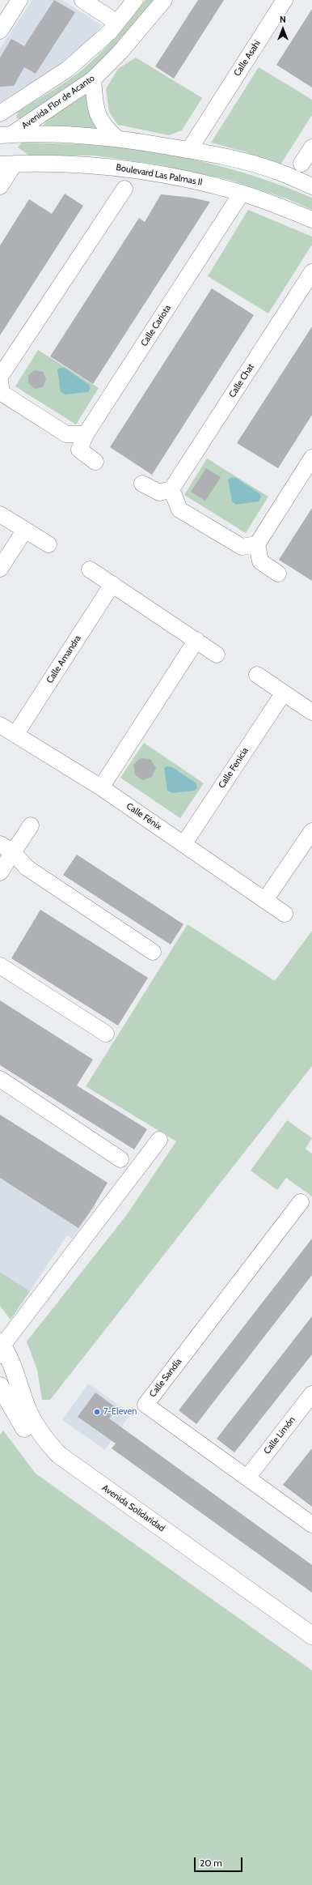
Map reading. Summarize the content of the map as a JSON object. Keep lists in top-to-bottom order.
{
  "streets": {
    "main road": ["Avenida Solidaridad"],
    "street": [
      "Calle Asahi",
      "Avenida Flor de Acanto",
      "Boulevard Las Palmas II",
      "Calle Cariota",
      "Calle Chat",
      "Calle Amandra",
      "Calle Fenicia",
      "Calle Fénix",
      "Calle Sandía",
      "Calle Limón"
    ]
  },
  "crossings": [
    ["Boulevard Las Palmas II", "Calle Cariota"],
    ["Calle Amandra", "Calle Fénix"],
    ["Calle Fenicia", "Calle Fénix"],
    ["Calle Sandía", "Calle Limón"]
  ],
  "places": ["7-Eleven"],
  "scale_bar": "20 m",
  "north": "top"
}
